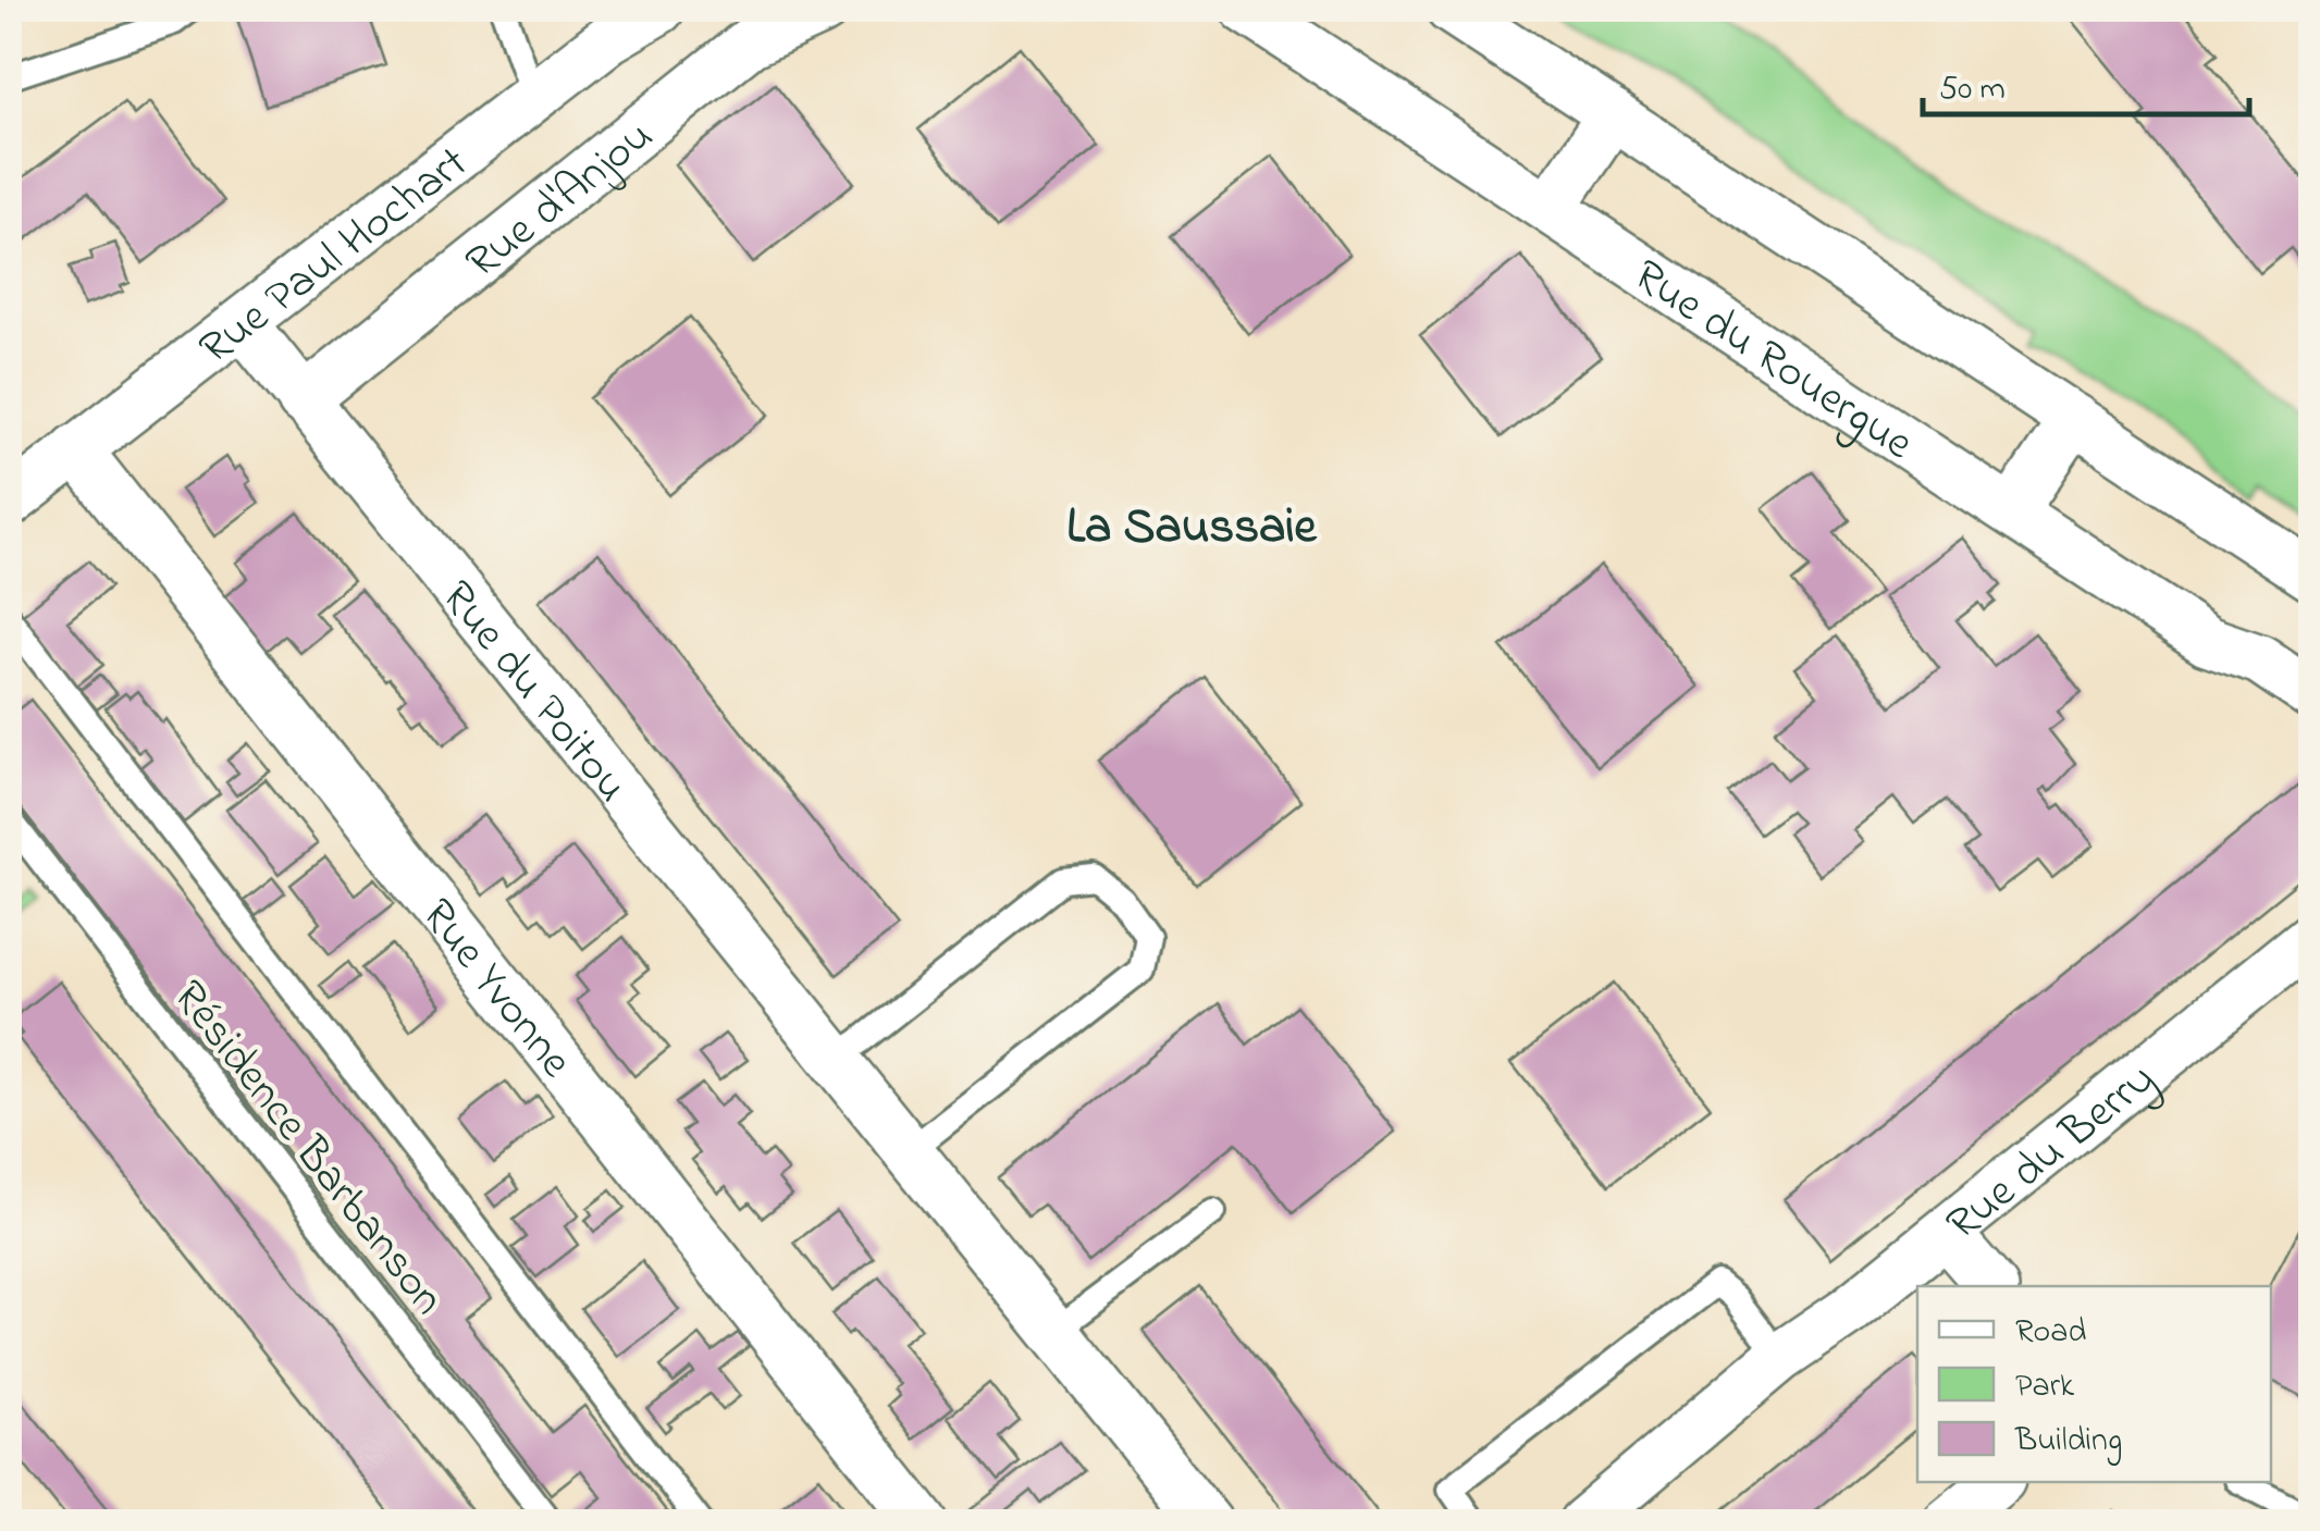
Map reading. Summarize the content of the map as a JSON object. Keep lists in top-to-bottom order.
{
  "streets": {
    "street": [
      "Rue d'Anjou",
      "Rue Paul Hochart",
      "Rue du Rouergue",
      "Rue du Poitou",
      "Rue Yvonne",
      "Rue du Berry"
    ],
    "lane": ["Résidence Barbanson"]
  },
  "crossings": [
    ["Rue d'Anjou", "Rue du Poitou"],
    ["Rue Paul Hochart", "Rue du Poitou"],
    ["Rue Paul Hochart", "Rue Yvonne"]
  ],
  "districts": ["La Saussaie"],
  "legend": ["Road", "Park", "Building"],
  "scale_bar": "50 m"
}
